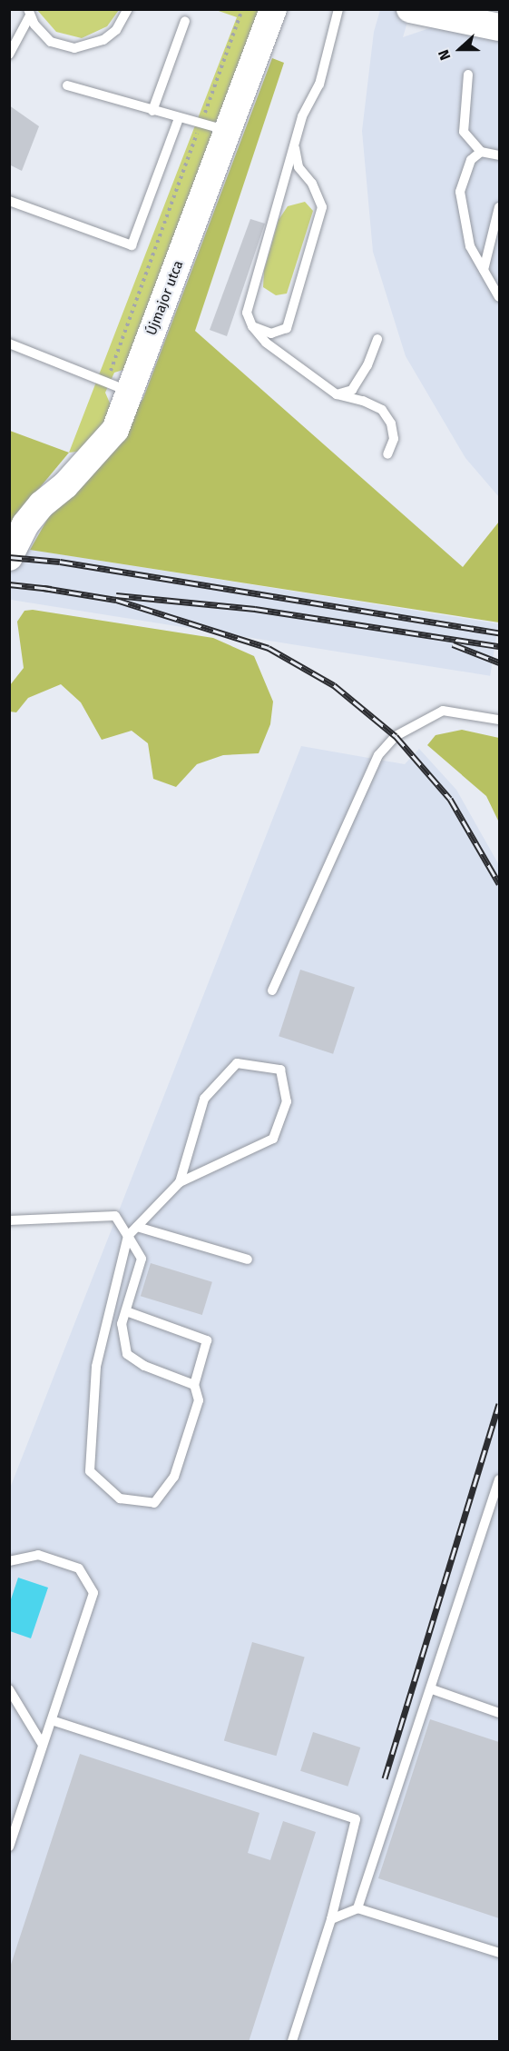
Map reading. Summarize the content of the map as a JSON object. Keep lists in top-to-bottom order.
{
  "streets": {
    "street": ["Újmajor utca"]
  },
  "north": "left"
}
